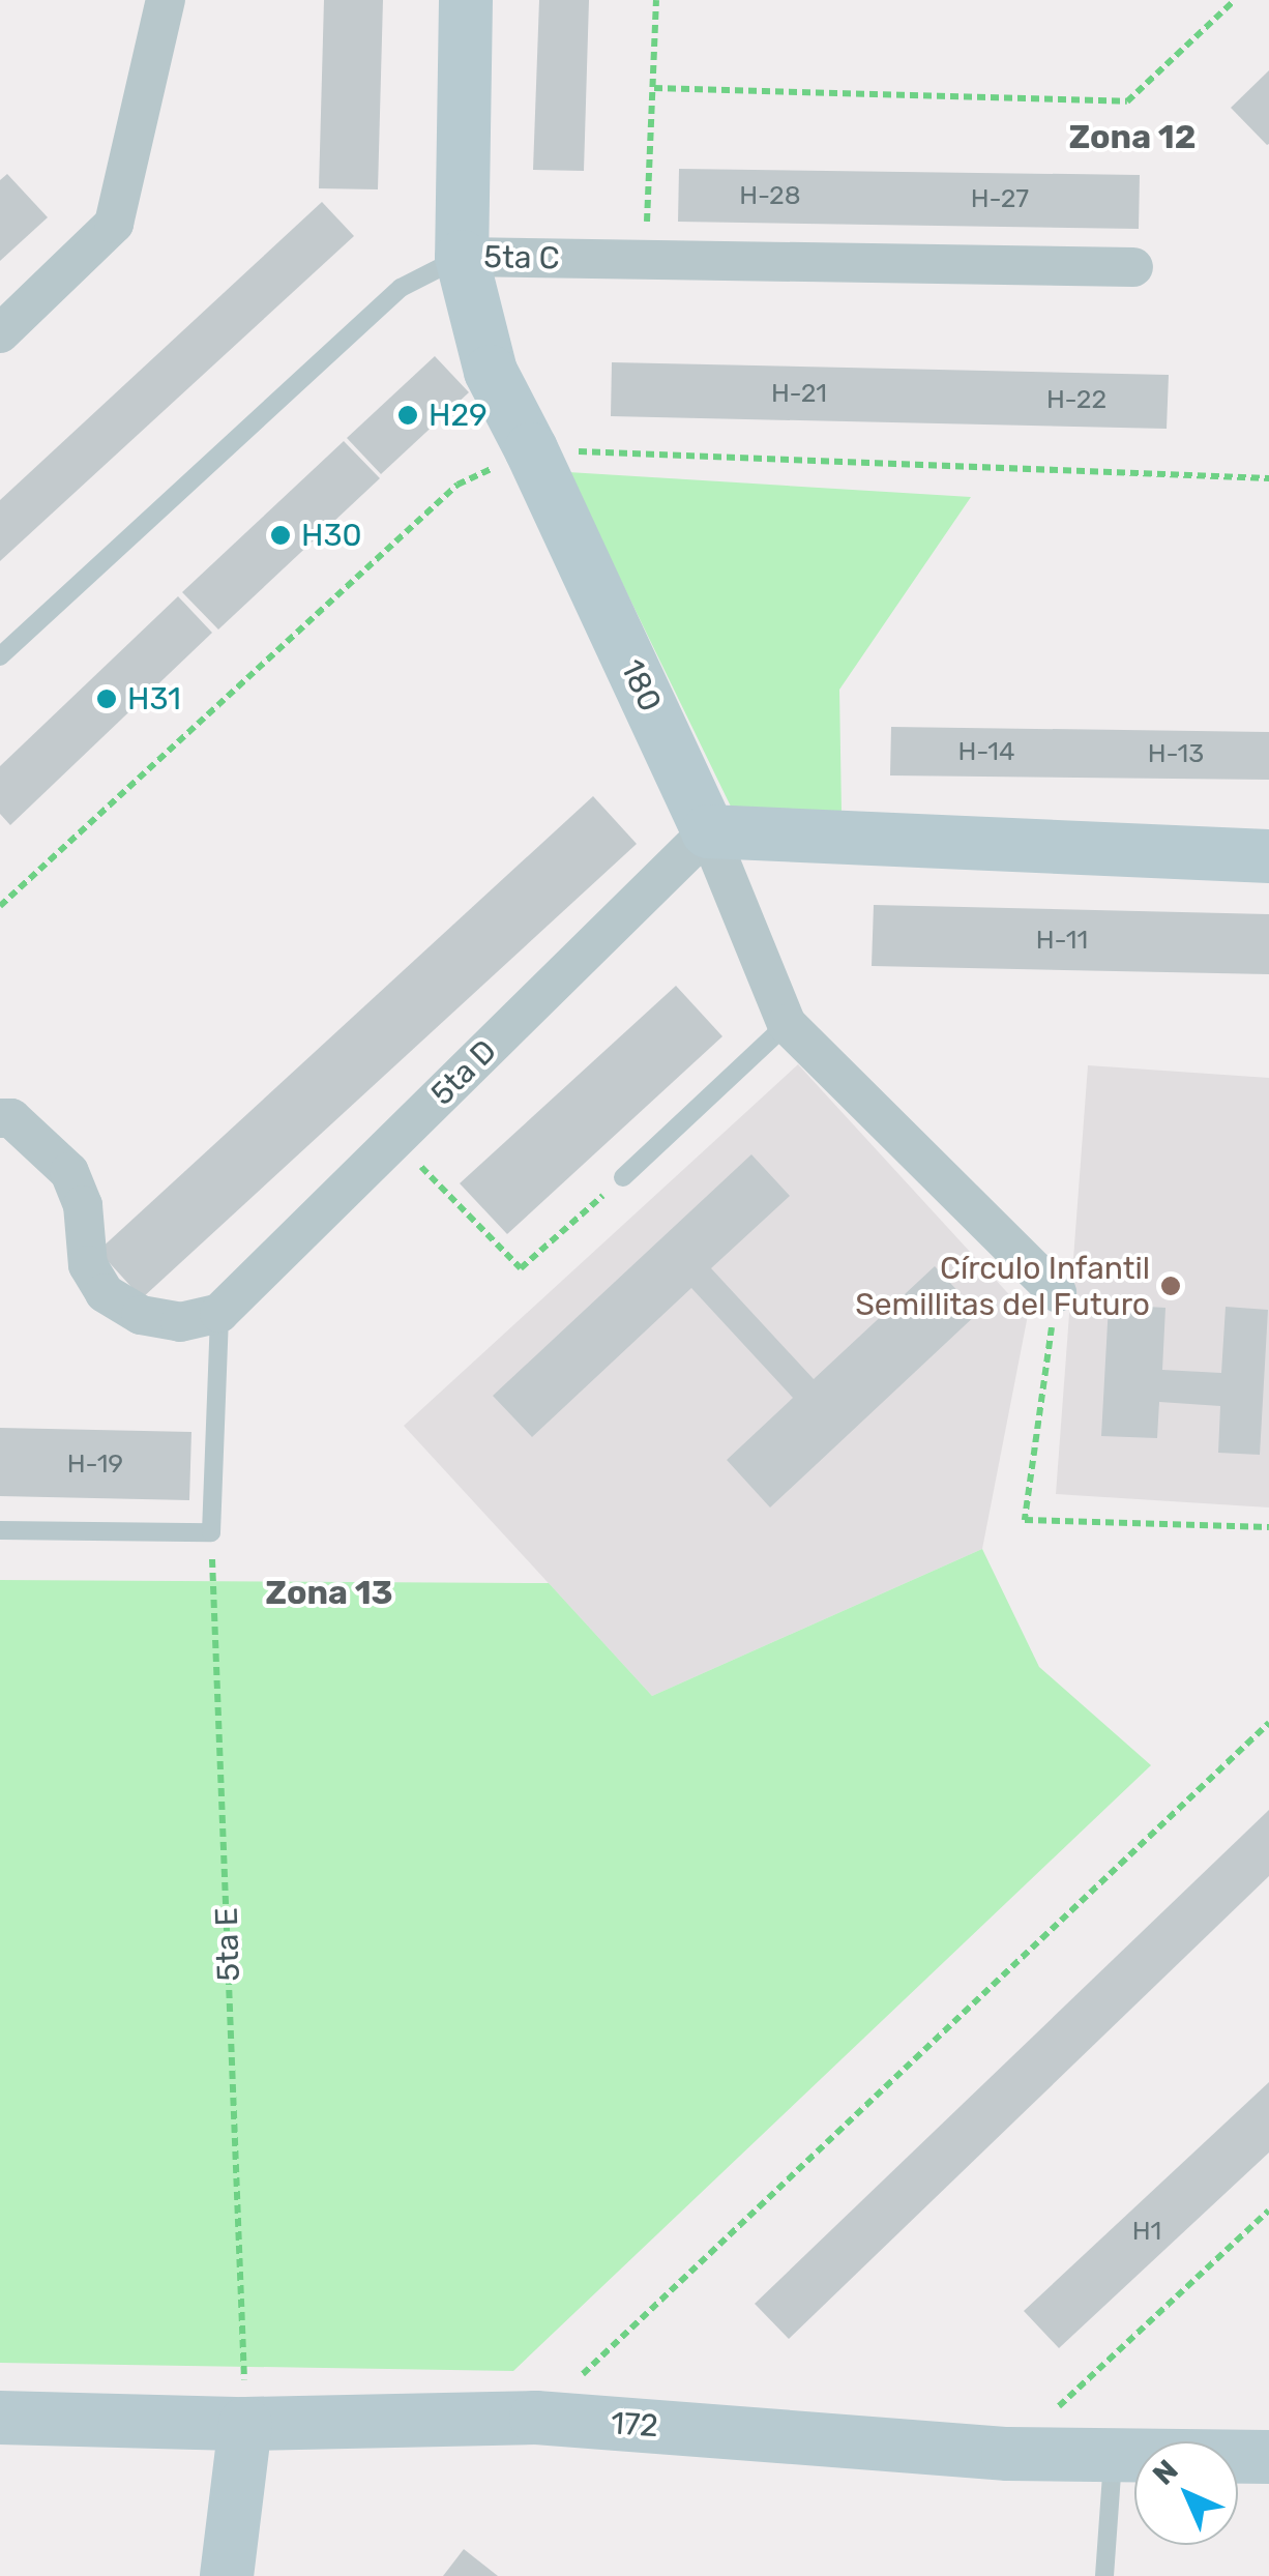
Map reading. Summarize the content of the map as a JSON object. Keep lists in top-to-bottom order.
{
  "streets": {
    "street": [
      "5ta C",
      "180",
      "5ta D",
      "172"
    ],
    "path": ["5ta E"]
  },
  "crossings": [
    ["5ta C", "180"],
    ["180", "5ta D"],
    ["5ta E", "172"]
  ],
  "districts": ["Zona 12", "Zona 13"],
  "places": [
    "H29",
    "H30",
    "H31",
    "Círculo Infantil Semillitas del Futuro"
  ],
  "house_numbers": [
    "H-28",
    "H-27",
    "H-21",
    "H-22",
    "H-14",
    "H-13",
    "H-11",
    "H-19",
    "H1"
  ],
  "north": "top left"
}
